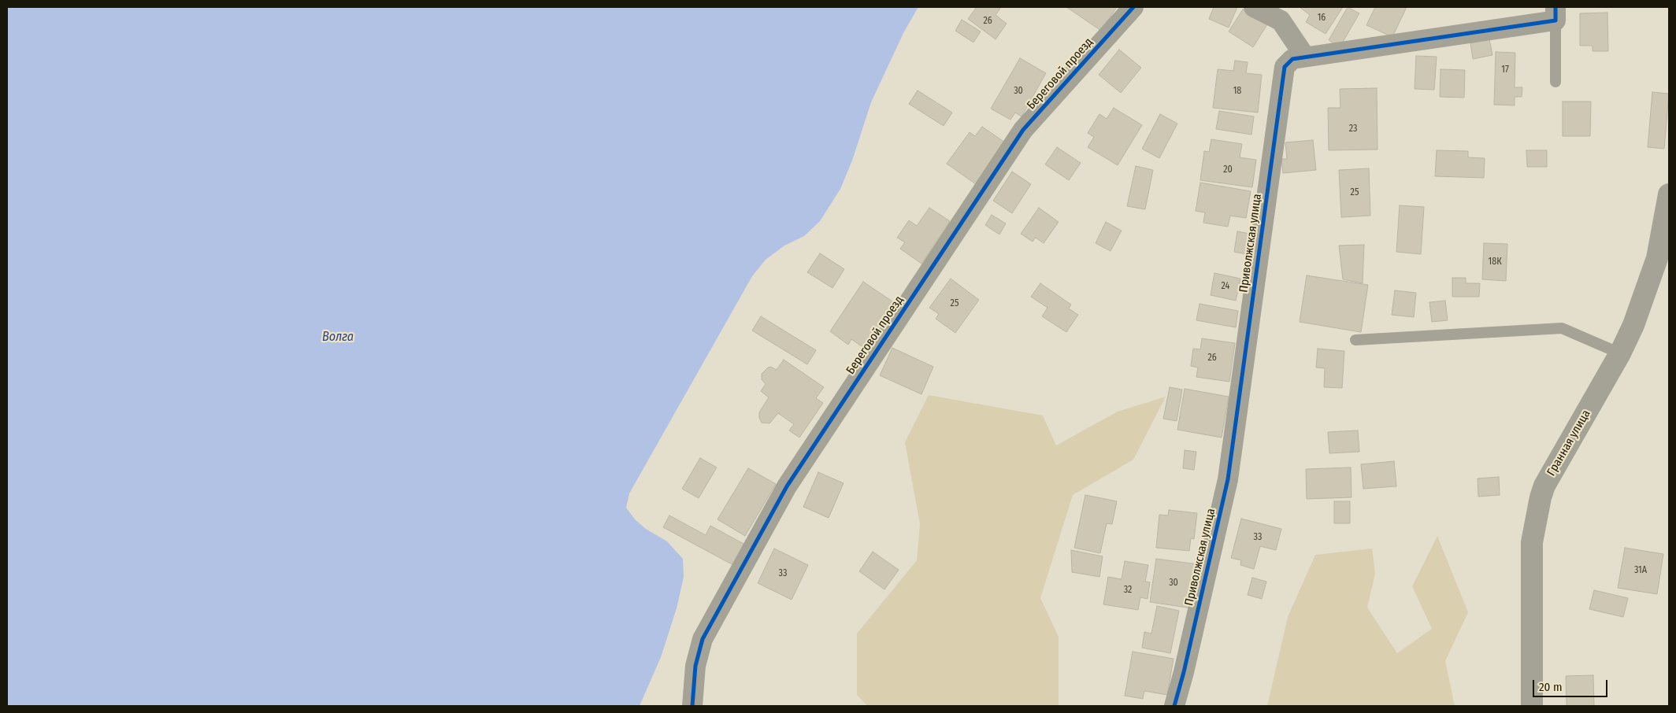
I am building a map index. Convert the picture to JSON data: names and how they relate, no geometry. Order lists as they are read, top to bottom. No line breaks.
{"streets":{"street":["Береговой проезд","Приволжская улица","Гранная улица"]},"water":["Волга"],"house_numbers":["16","26","17","30","18","23","20","25","18К","24","25","26","33","31А","33","30","32"],"scale_bar":"20 m"}
